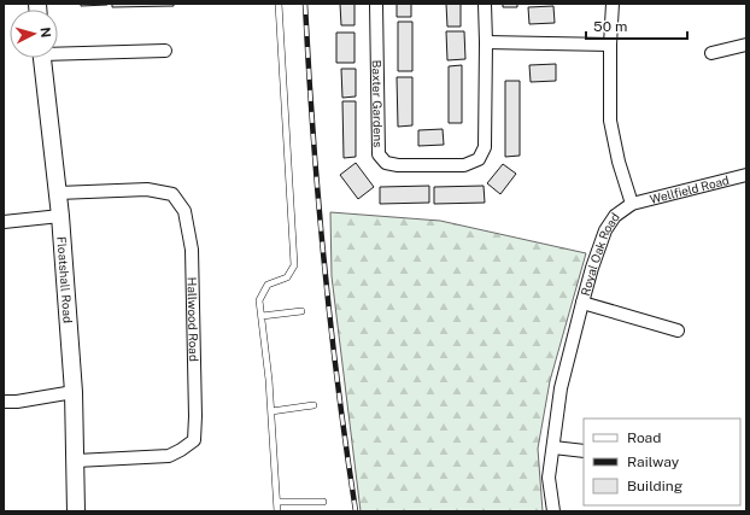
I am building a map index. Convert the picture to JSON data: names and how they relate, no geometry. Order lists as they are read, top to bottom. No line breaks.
{"streets":{"street":["Baxter Gardens","Wellfield Road","Royal Oak Road","Floatshall Road","Hallwood Road"]},"crossings":[["Wellfield Road","Royal Oak Road"],["Floatshall Road","Hallwood Road"]],"legend":["Road","Railway","Building"],"scale_bar":"50 m","north":"right"}
